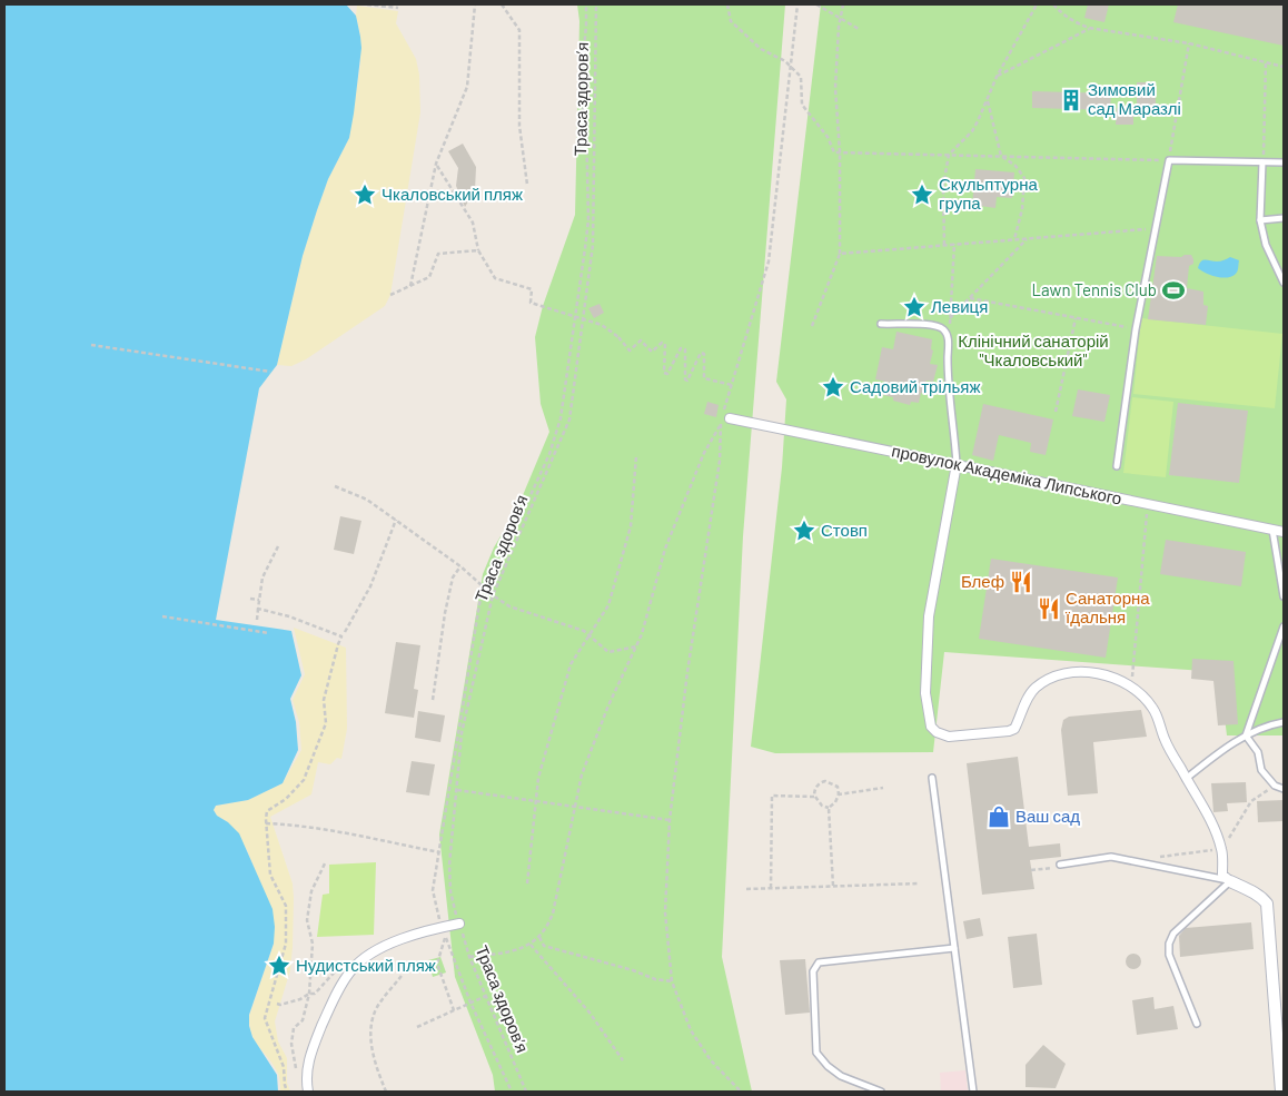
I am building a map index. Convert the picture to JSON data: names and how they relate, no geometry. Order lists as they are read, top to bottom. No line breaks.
{"streets":{"street":["провулок Академіка Липського"],"path":["Траса здоров’я"]},"parks":["Клінічний санаторій \"Чкаловський\""],"places":{"building":["Зимовий сад Маразлі"],"place":["Чкаловський пляж","Скульптурна група","Левиця","Садовий трільяж","Стовп","Нудистський пляж"],"sports":["Lawn Tennis Club"],"restaurant":["Блеф","Санаторна їдальня"],"shop":["Ваш сад"]}}
